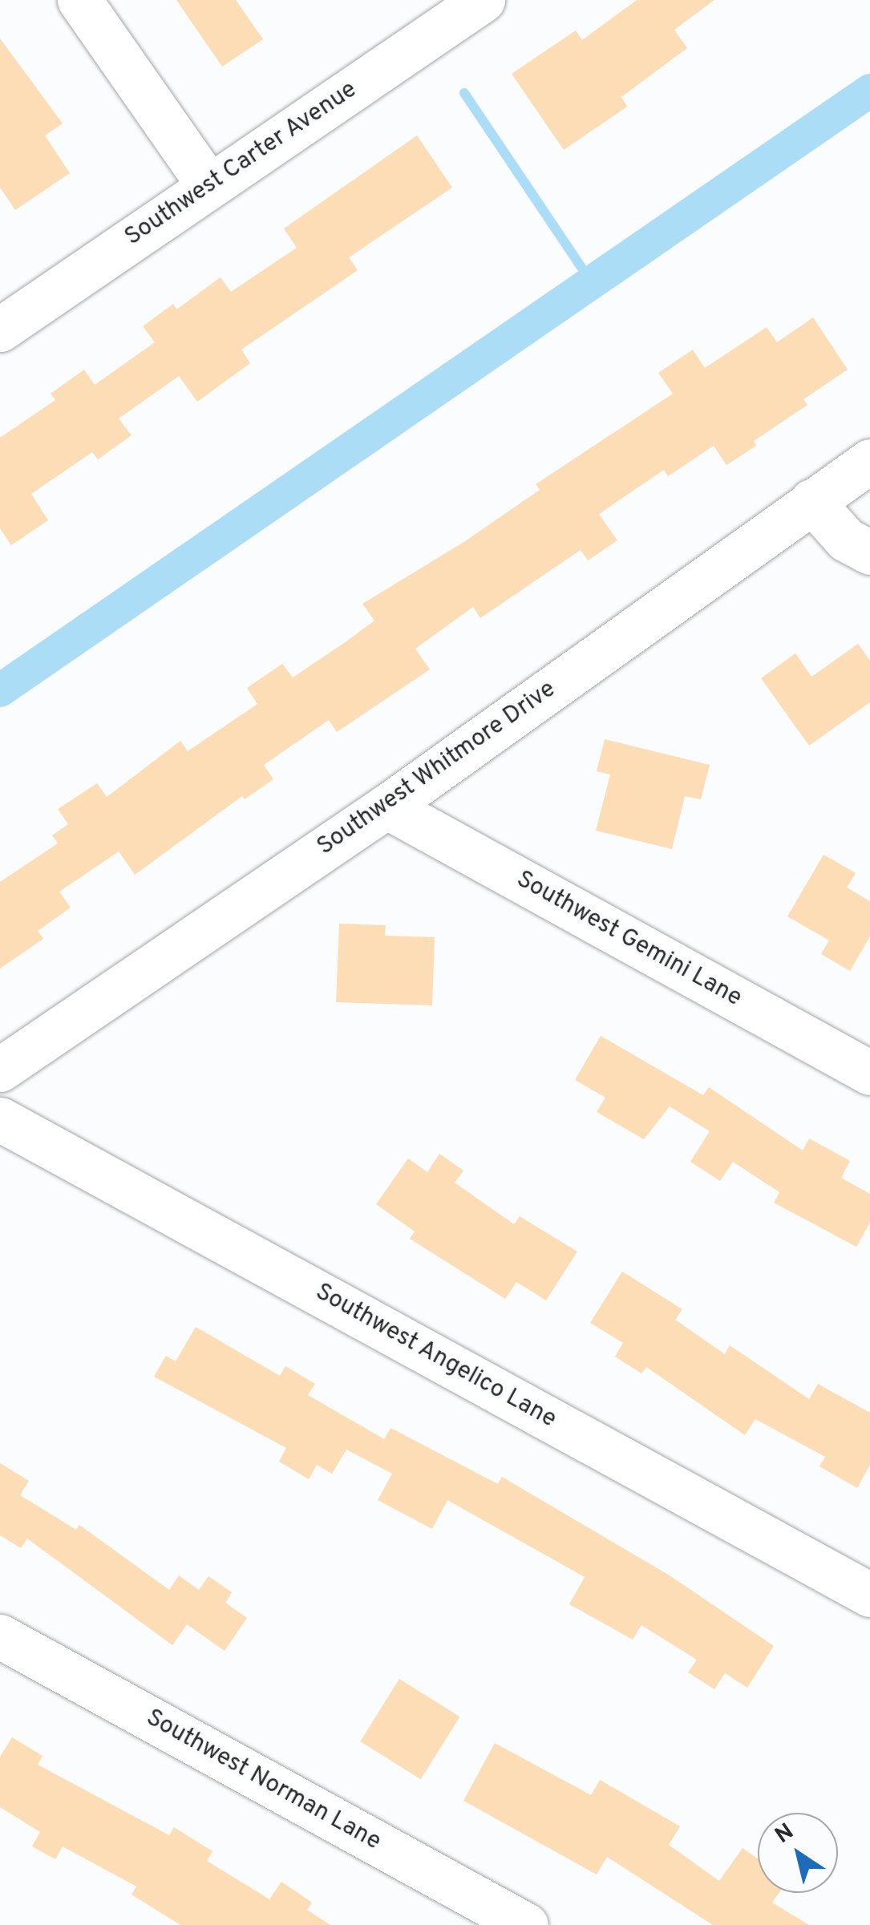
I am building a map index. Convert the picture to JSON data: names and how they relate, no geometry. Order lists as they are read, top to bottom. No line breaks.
{"streets":{"street":["Southwest Carter Avenue","Southwest Whitmore Drive","Southwest Gemini Lane","Southwest Angelico Lane","Southwest Norman Lane"]},"crossings":[["Southwest Whitmore Drive","Southwest Gemini Lane"]],"north":"top left"}
